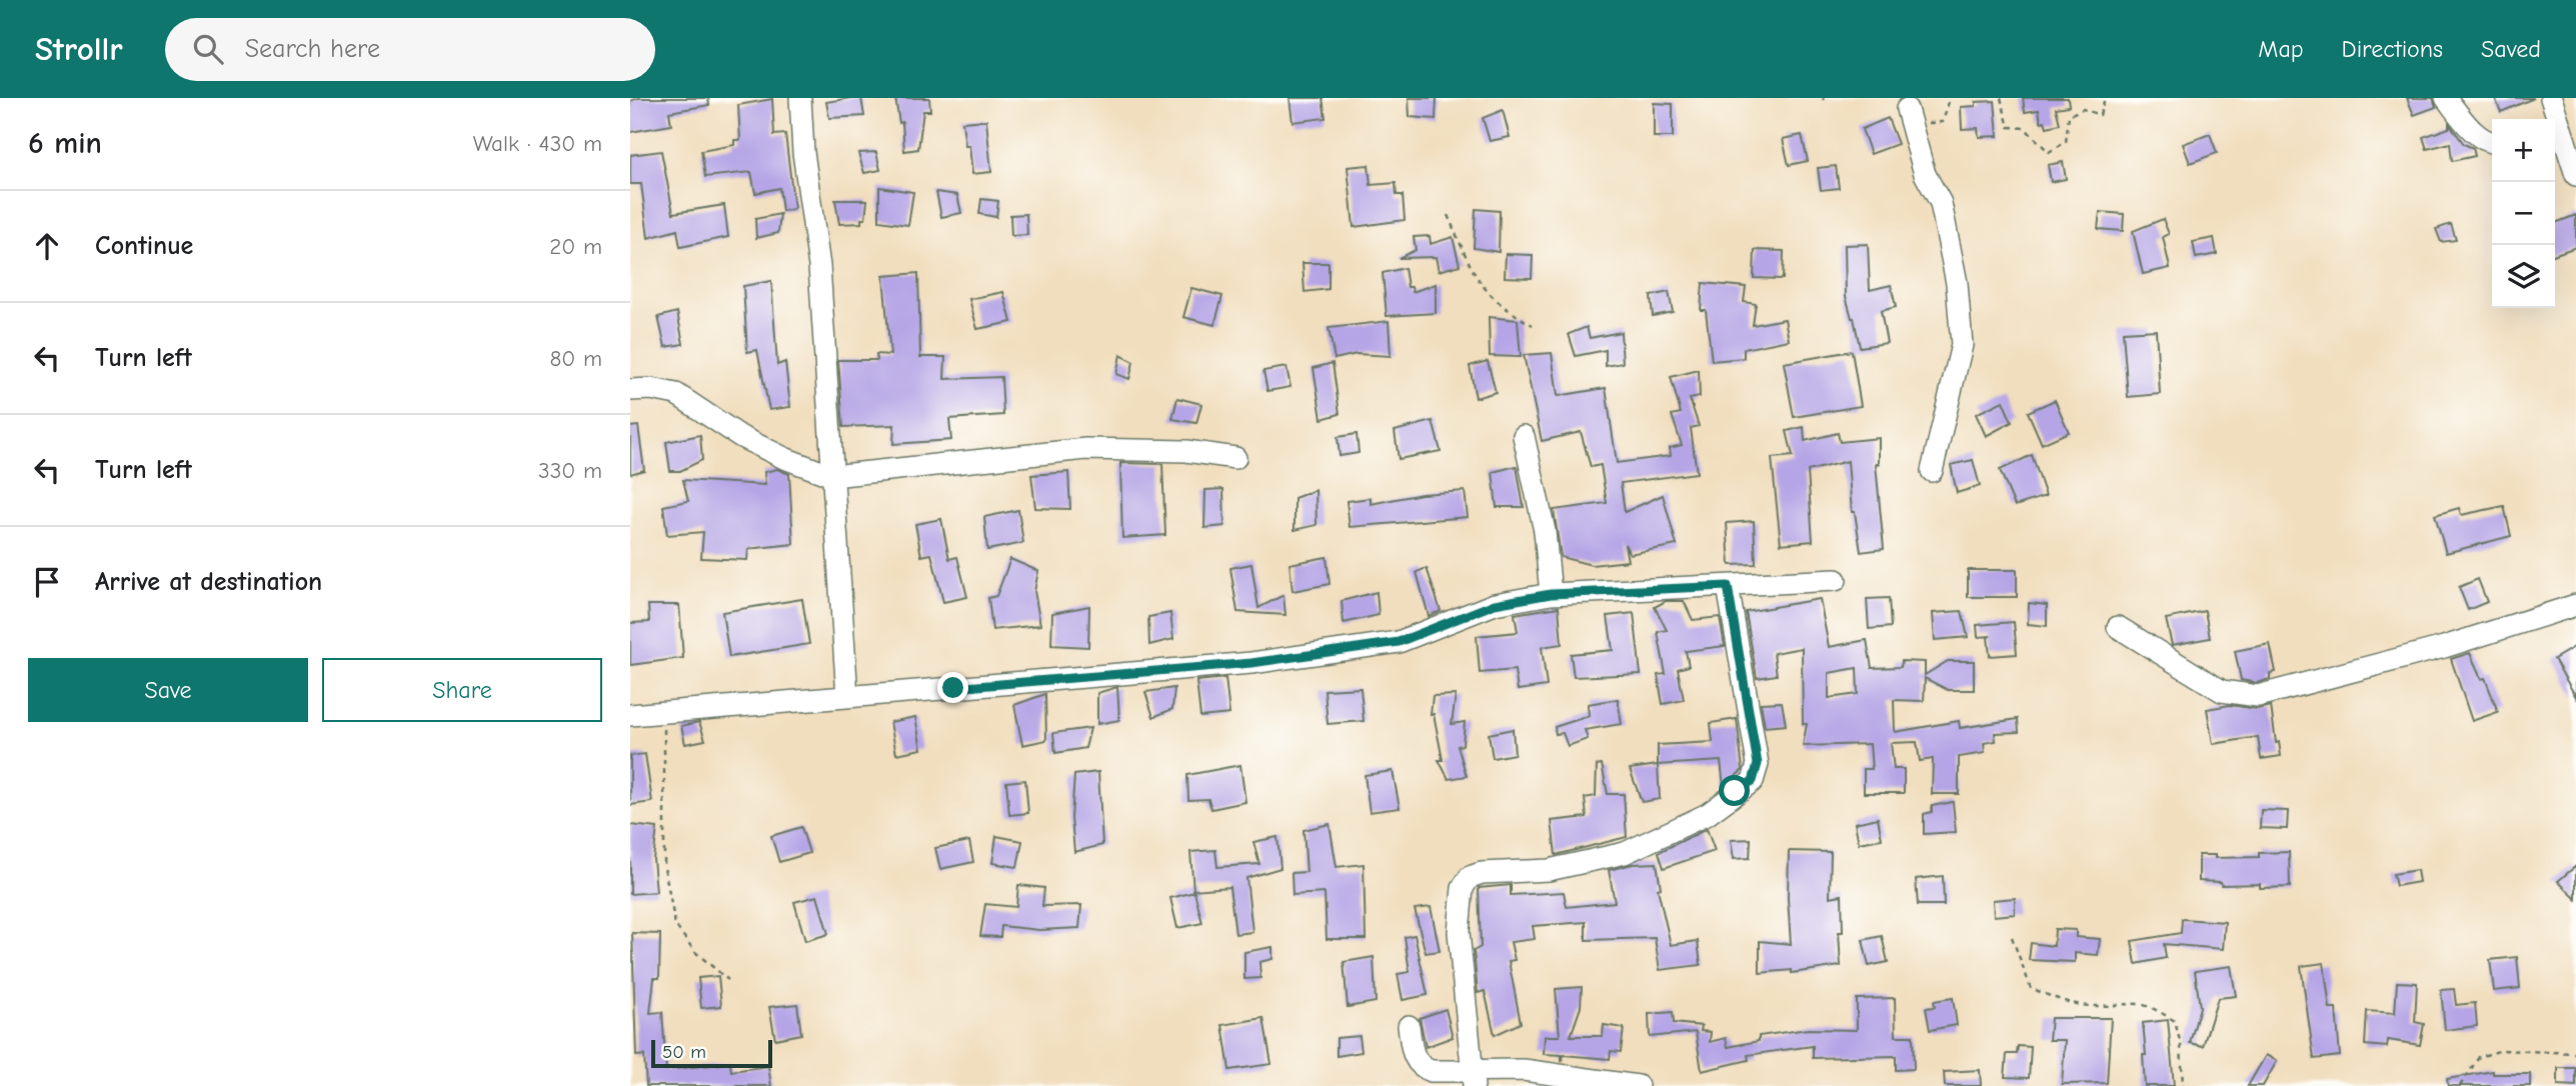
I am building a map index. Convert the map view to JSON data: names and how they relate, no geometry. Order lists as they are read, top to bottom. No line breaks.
{"scale_bar":"50 m","page":{"header":"Strollr","search":"Search here","nav":["Map","Directions","Saved"],"heading":["6 min","Walk · 430 m"],"map_buttons":["+","−"],"list":[["Continue","20 m"],["Turn left","80 m"],["Turn left","330 m"],"Arrive at destination"],"buttons":["Save","Share"],"scale":"50 m"}}
